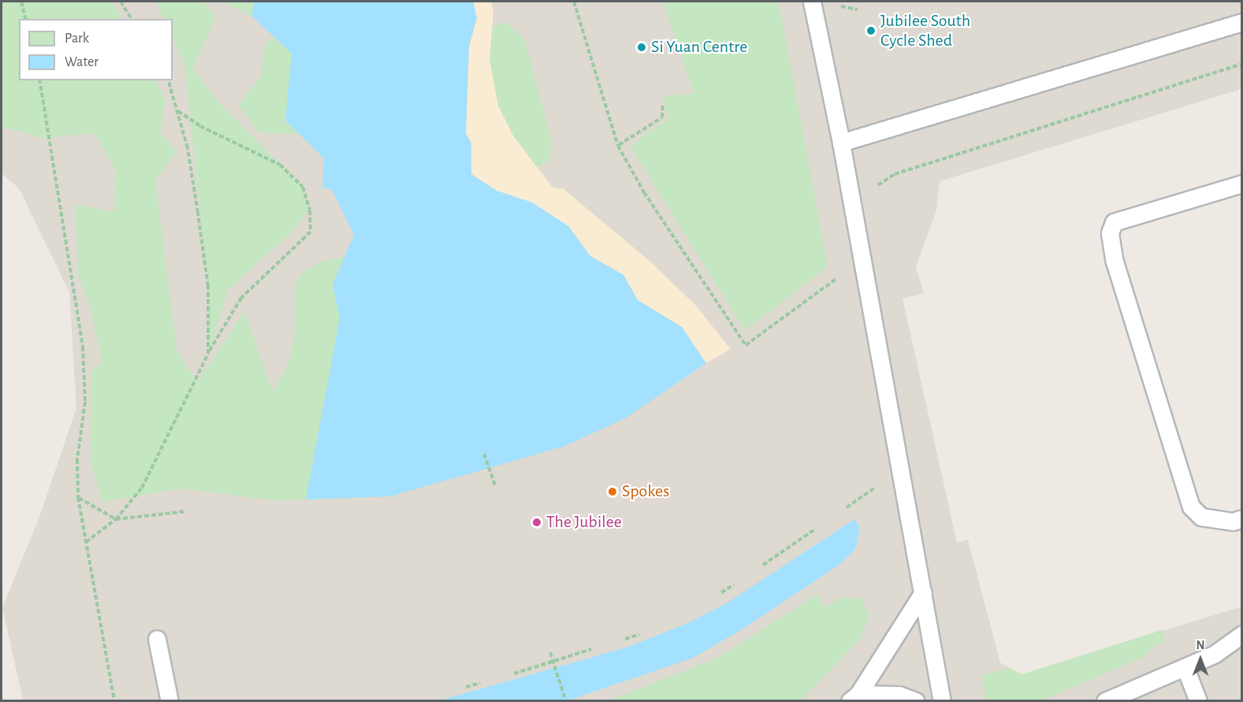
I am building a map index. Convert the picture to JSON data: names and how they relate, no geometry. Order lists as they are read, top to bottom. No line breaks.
{"places":["Jubilee South Cycle Shed","Si Yuan Centre","Spokes","The Jubilee"],"legend":["Park","Water"],"north":"top"}
